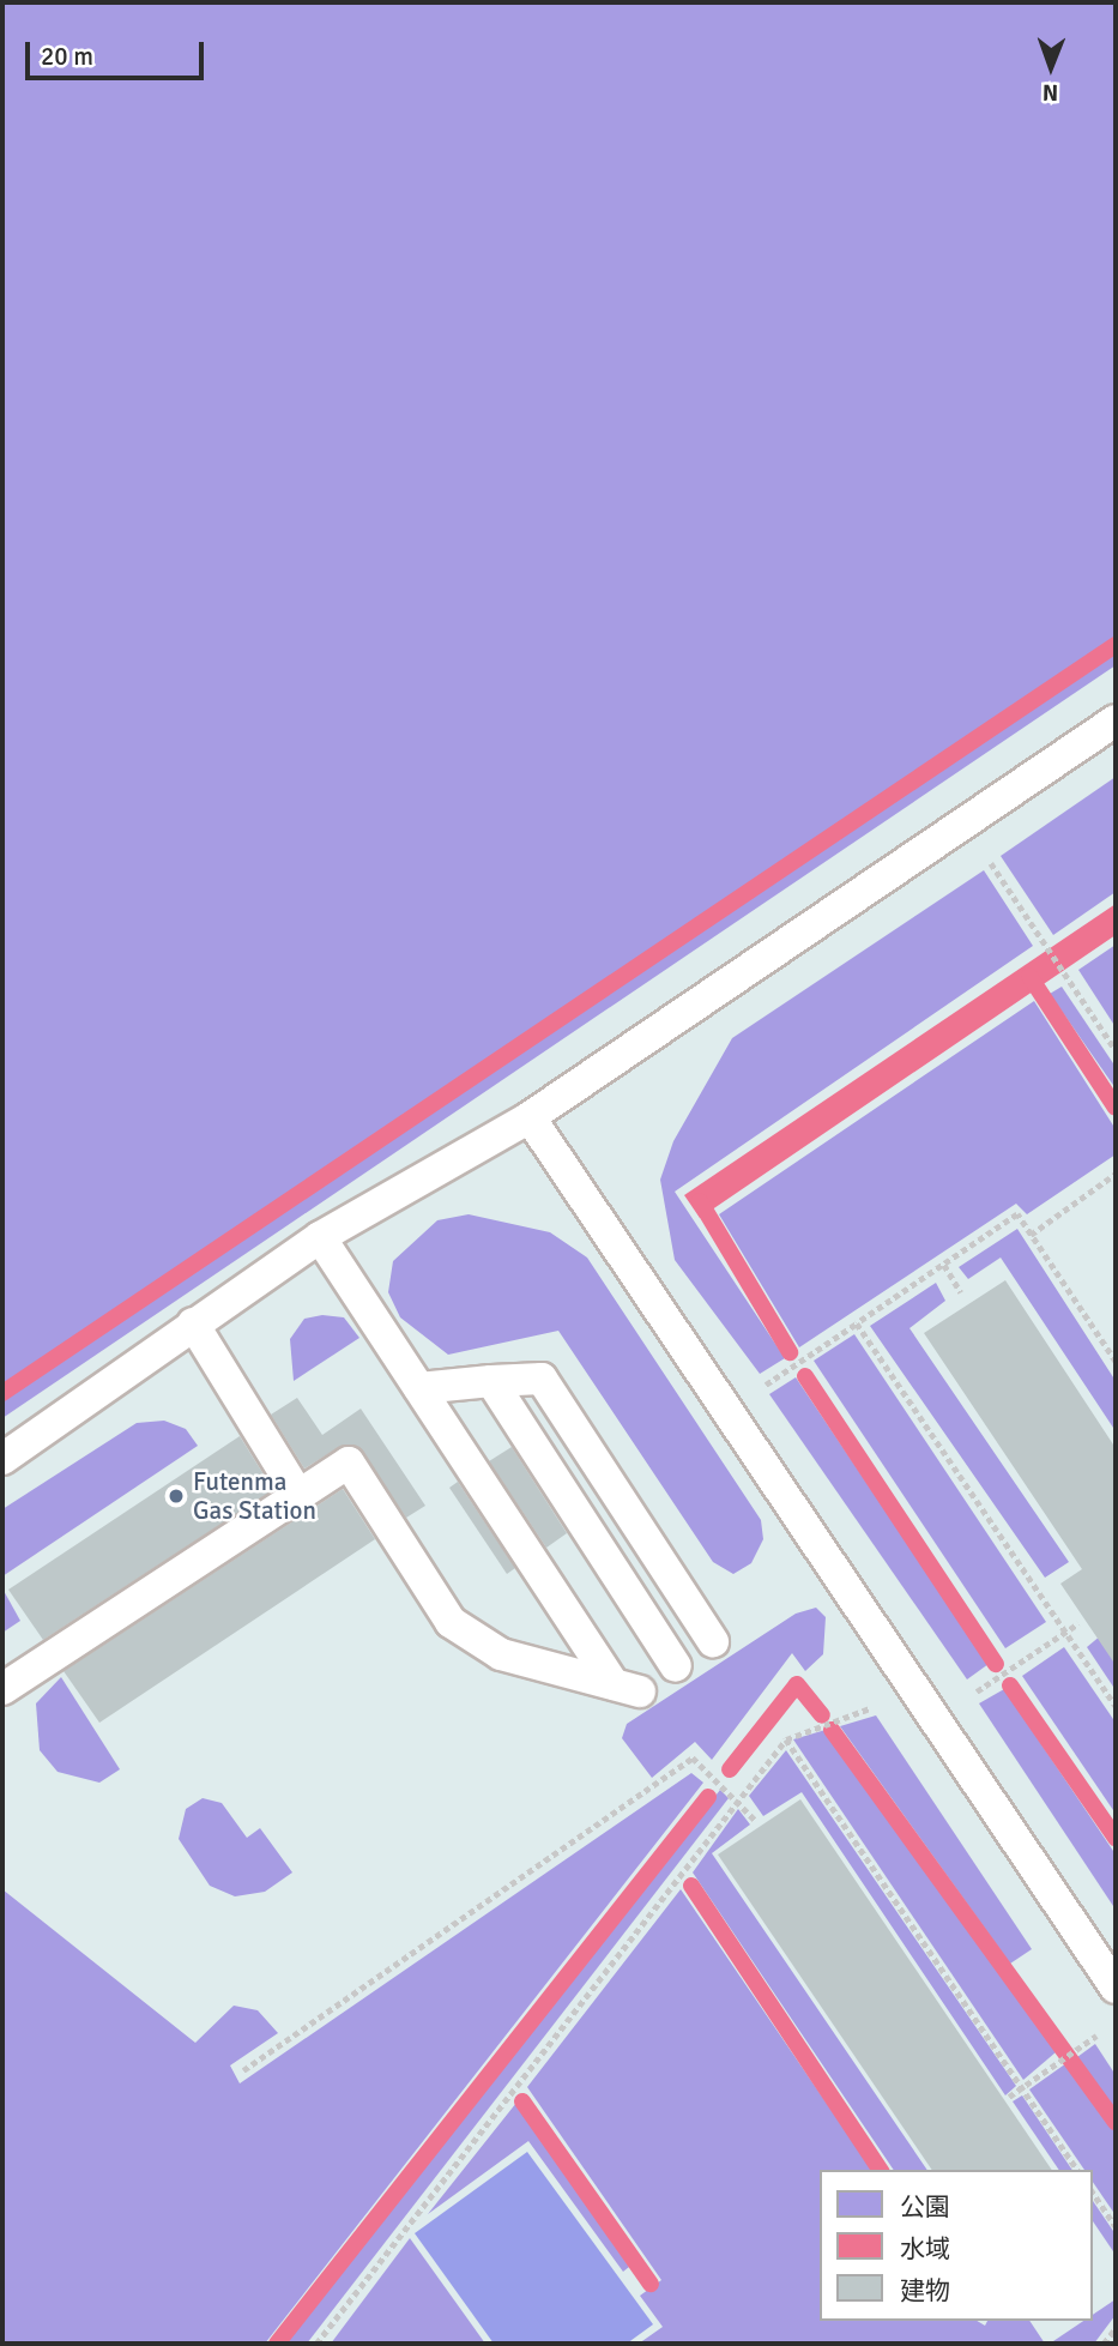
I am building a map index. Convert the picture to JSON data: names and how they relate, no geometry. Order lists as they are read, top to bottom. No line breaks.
{"places":["Futenma Gas Station"],"legend":["公園","水域","建物"],"scale_bar":"20 m","north":"bottom"}
